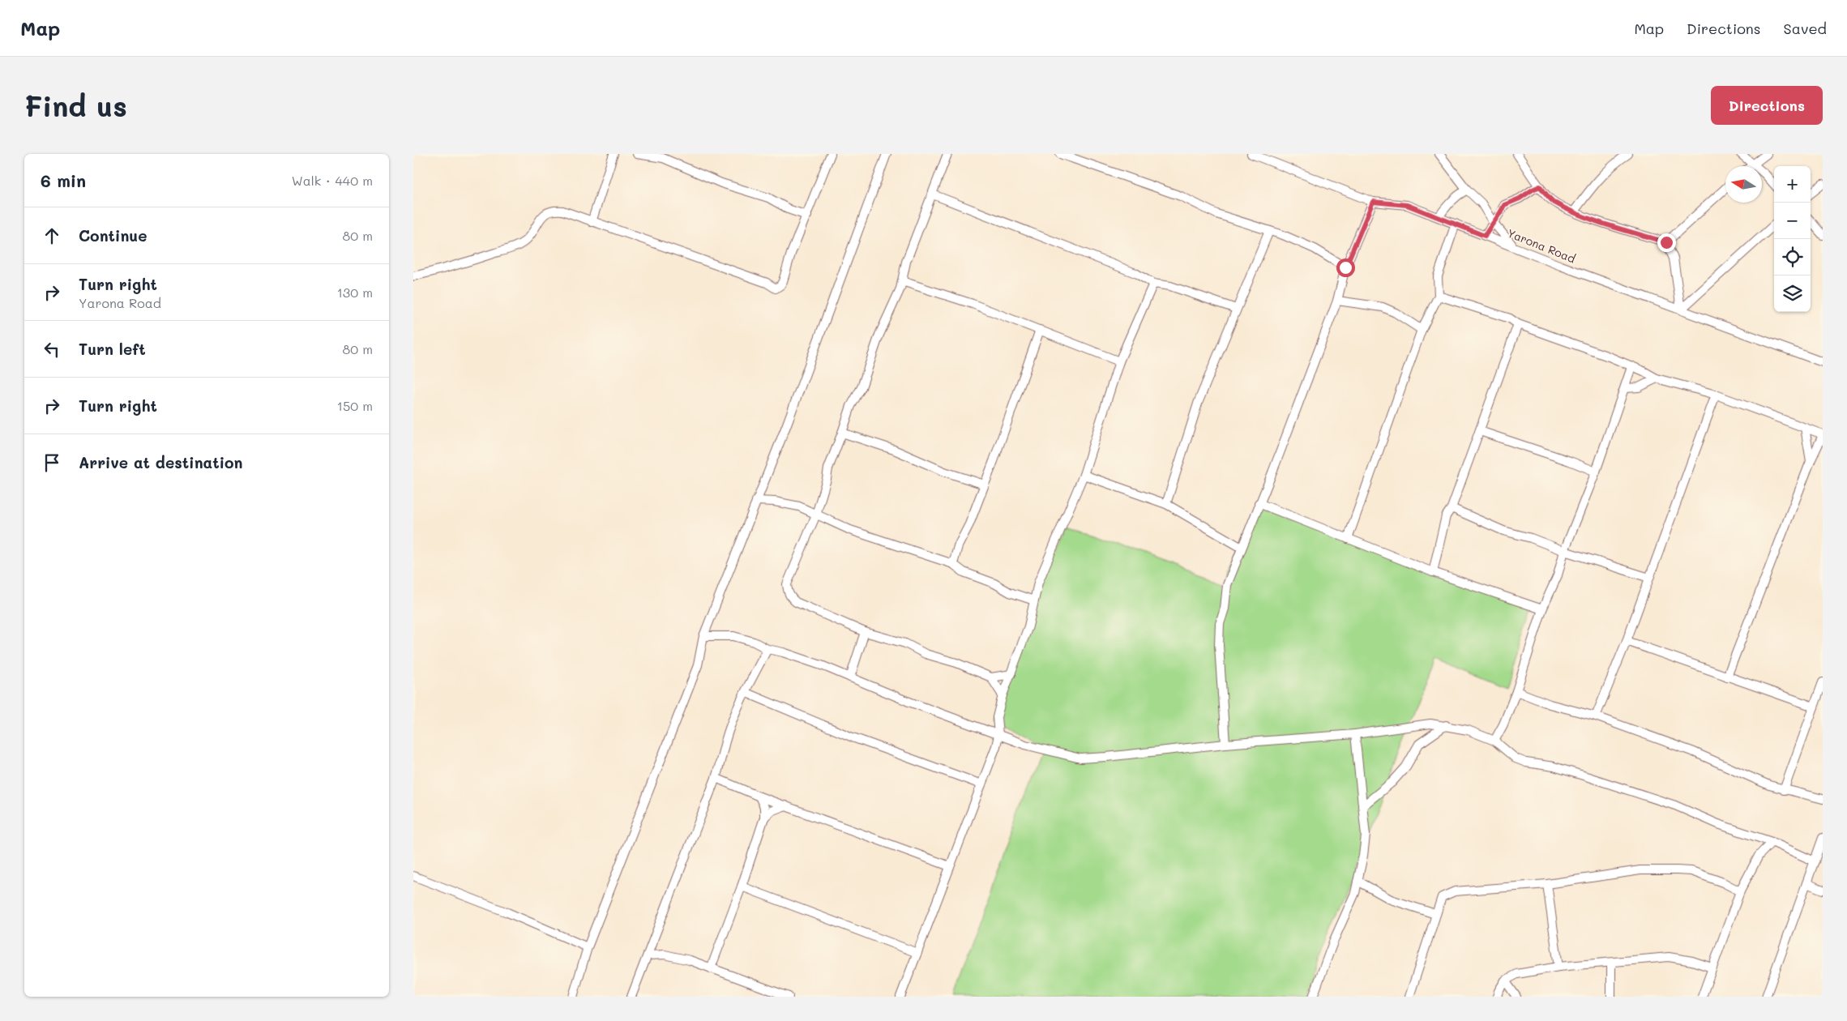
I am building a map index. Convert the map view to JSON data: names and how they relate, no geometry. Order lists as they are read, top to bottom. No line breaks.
{"streets":{"street":["Yarona Road"]},"north":"left","page":{"header":"Map","nav":["Map","Directions","Saved"],"buttons":"Directions","title":"Find us","heading":["6 min","Walk · 440 m"],"map_buttons":["+","−"],"list":[["Continue","80 m"],["Turn right","Yarona Road","130 m"],["Turn left","80 m"],["Turn right","150 m"],"Arrive at destination"]}}
